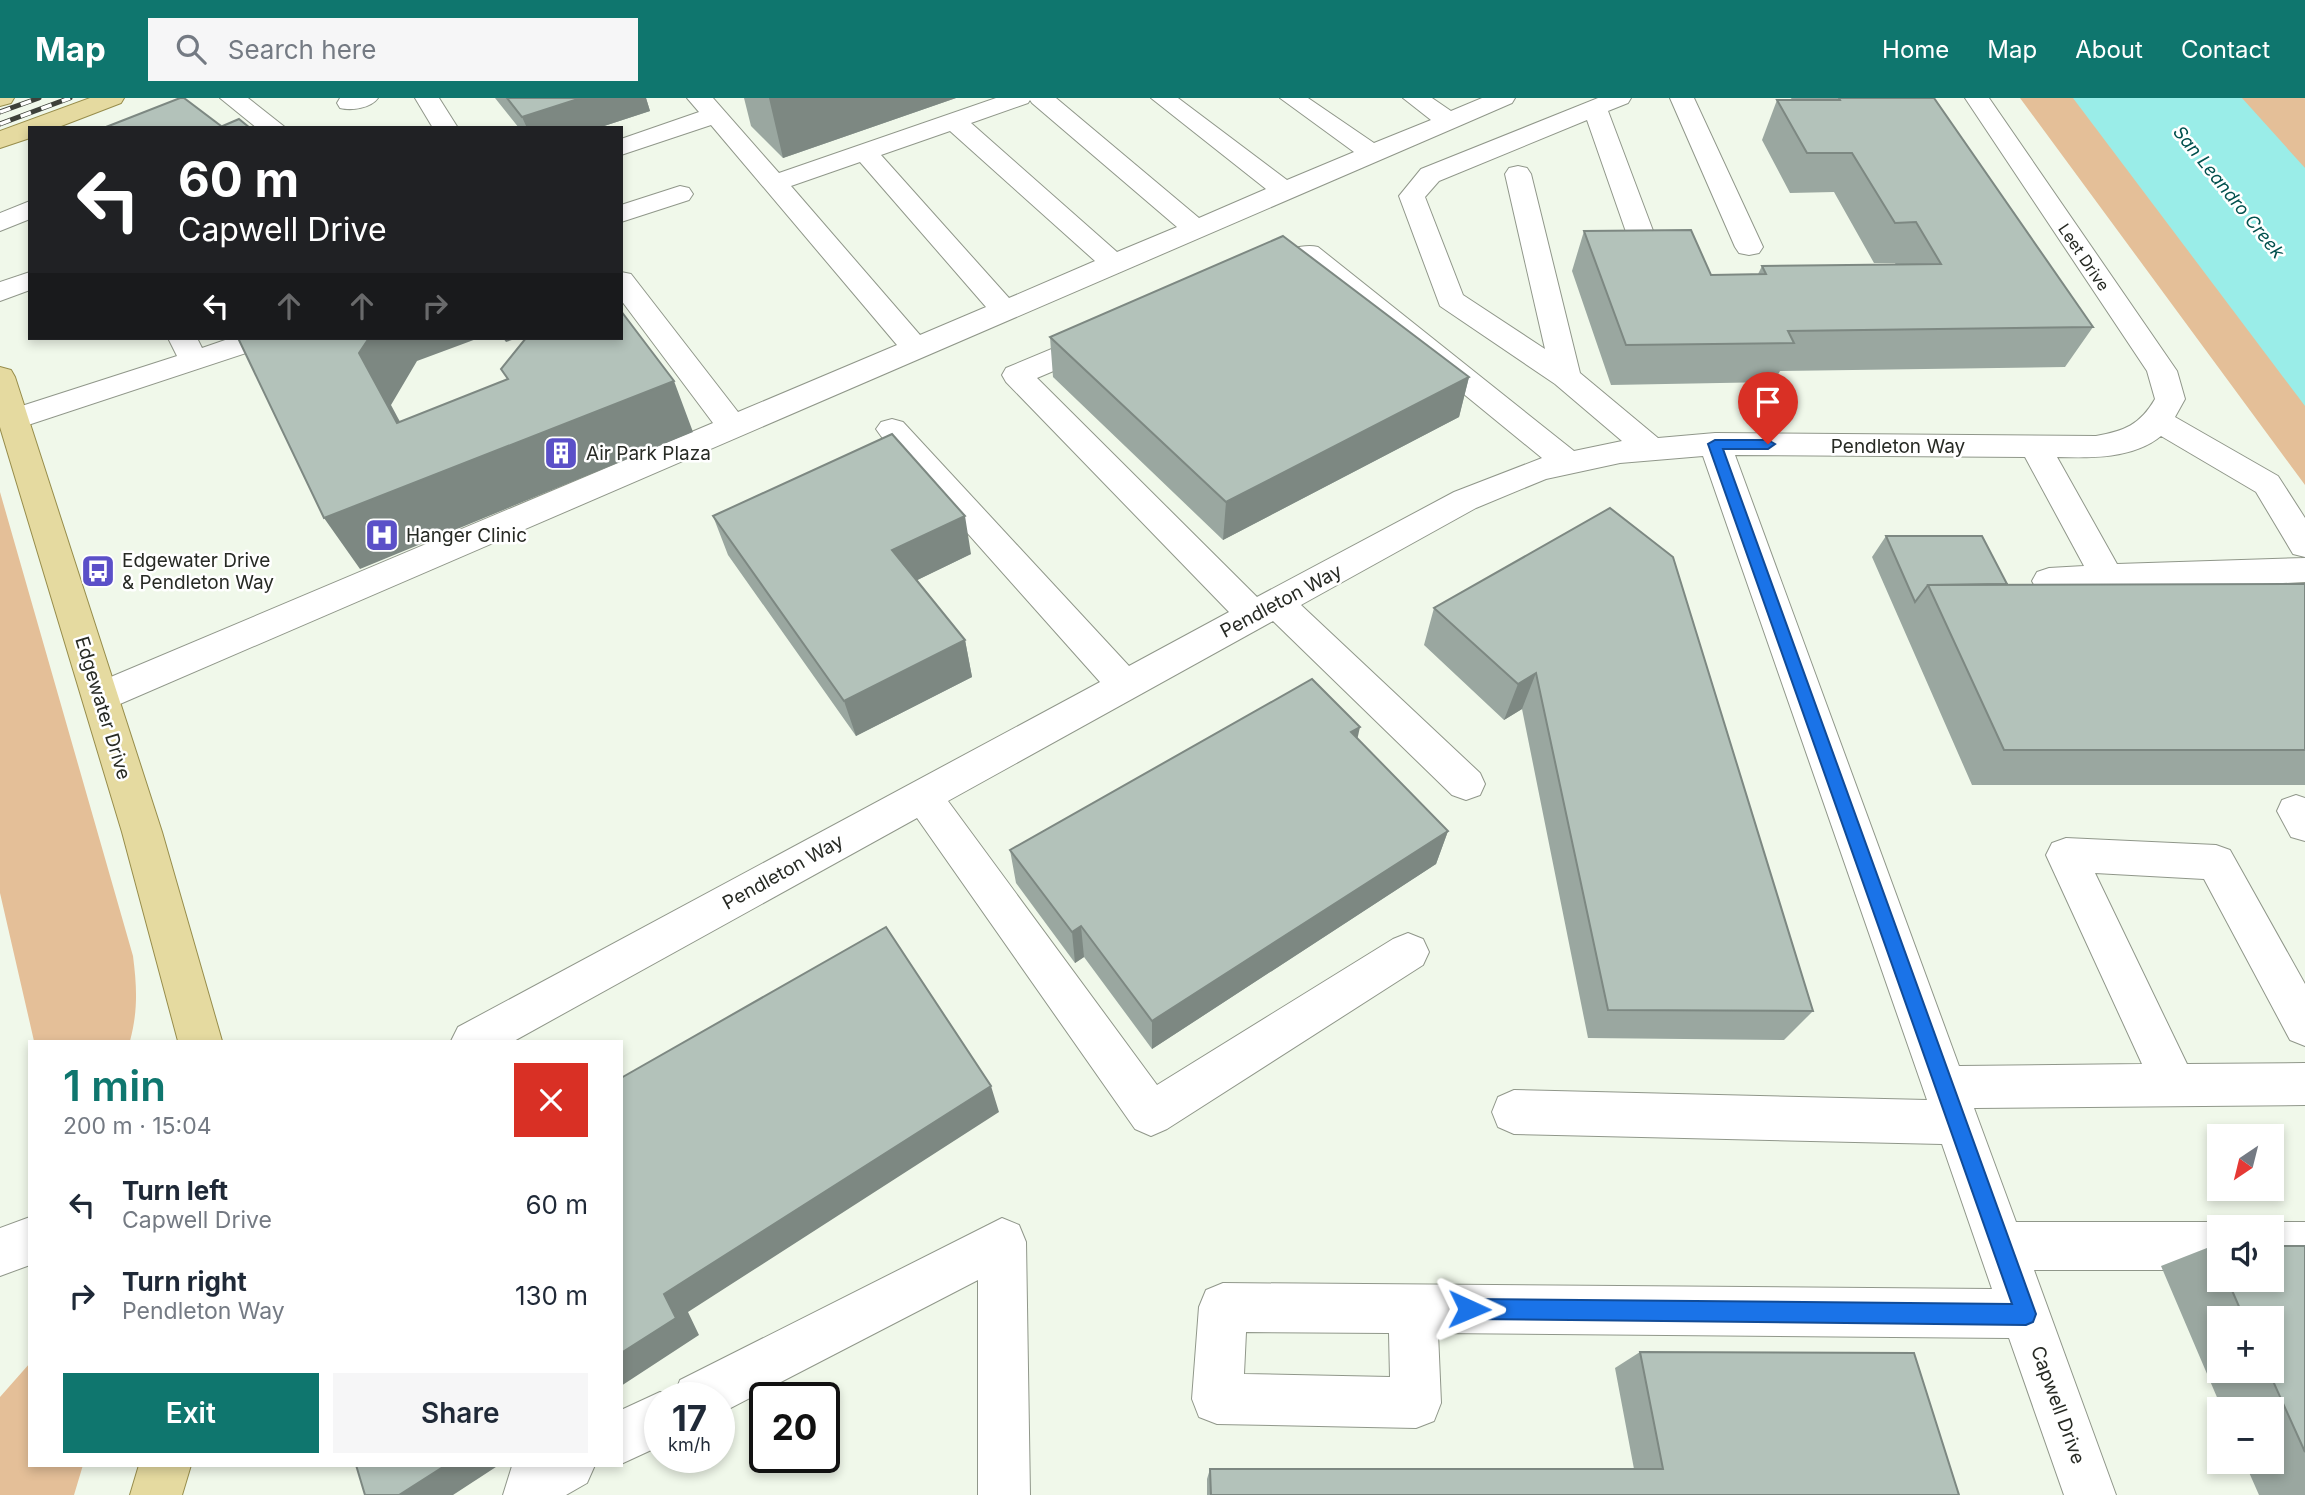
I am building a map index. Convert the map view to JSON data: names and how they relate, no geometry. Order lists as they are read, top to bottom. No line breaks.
{"streets":{"main road":["Edgewater Drive"],"street":["Leet Drive","Pendleton Way","Capwell Drive"]},"crossings":[["Leet Drive","Pendleton Way"],["Pendleton Way","Capwell Drive"]],"water":["San Leandro Creek"],"places":{"building":["Air Park Plaza"],"hospital":["Hanger Clinic"],"bus stop":["Edgewater Drive & Pendleton Way"]},"north":"bottom left","page":{"header":"Map","search":"Search here","nav":["Home","Map","About","Contact"],"turn":["60 m","Capwell Drive"],"heading":["1 min","200 m · 15:04"],"map_buttons":["+","−"],"list":[{"name":"Turn left","note":"Capwell Drive","value":"60 m"},{"name":"Turn right","note":"Pendleton Way","value":"130 m"}],"buttons":["Exit","Share"],"speed":"17 km/h","limit":"20"}}
